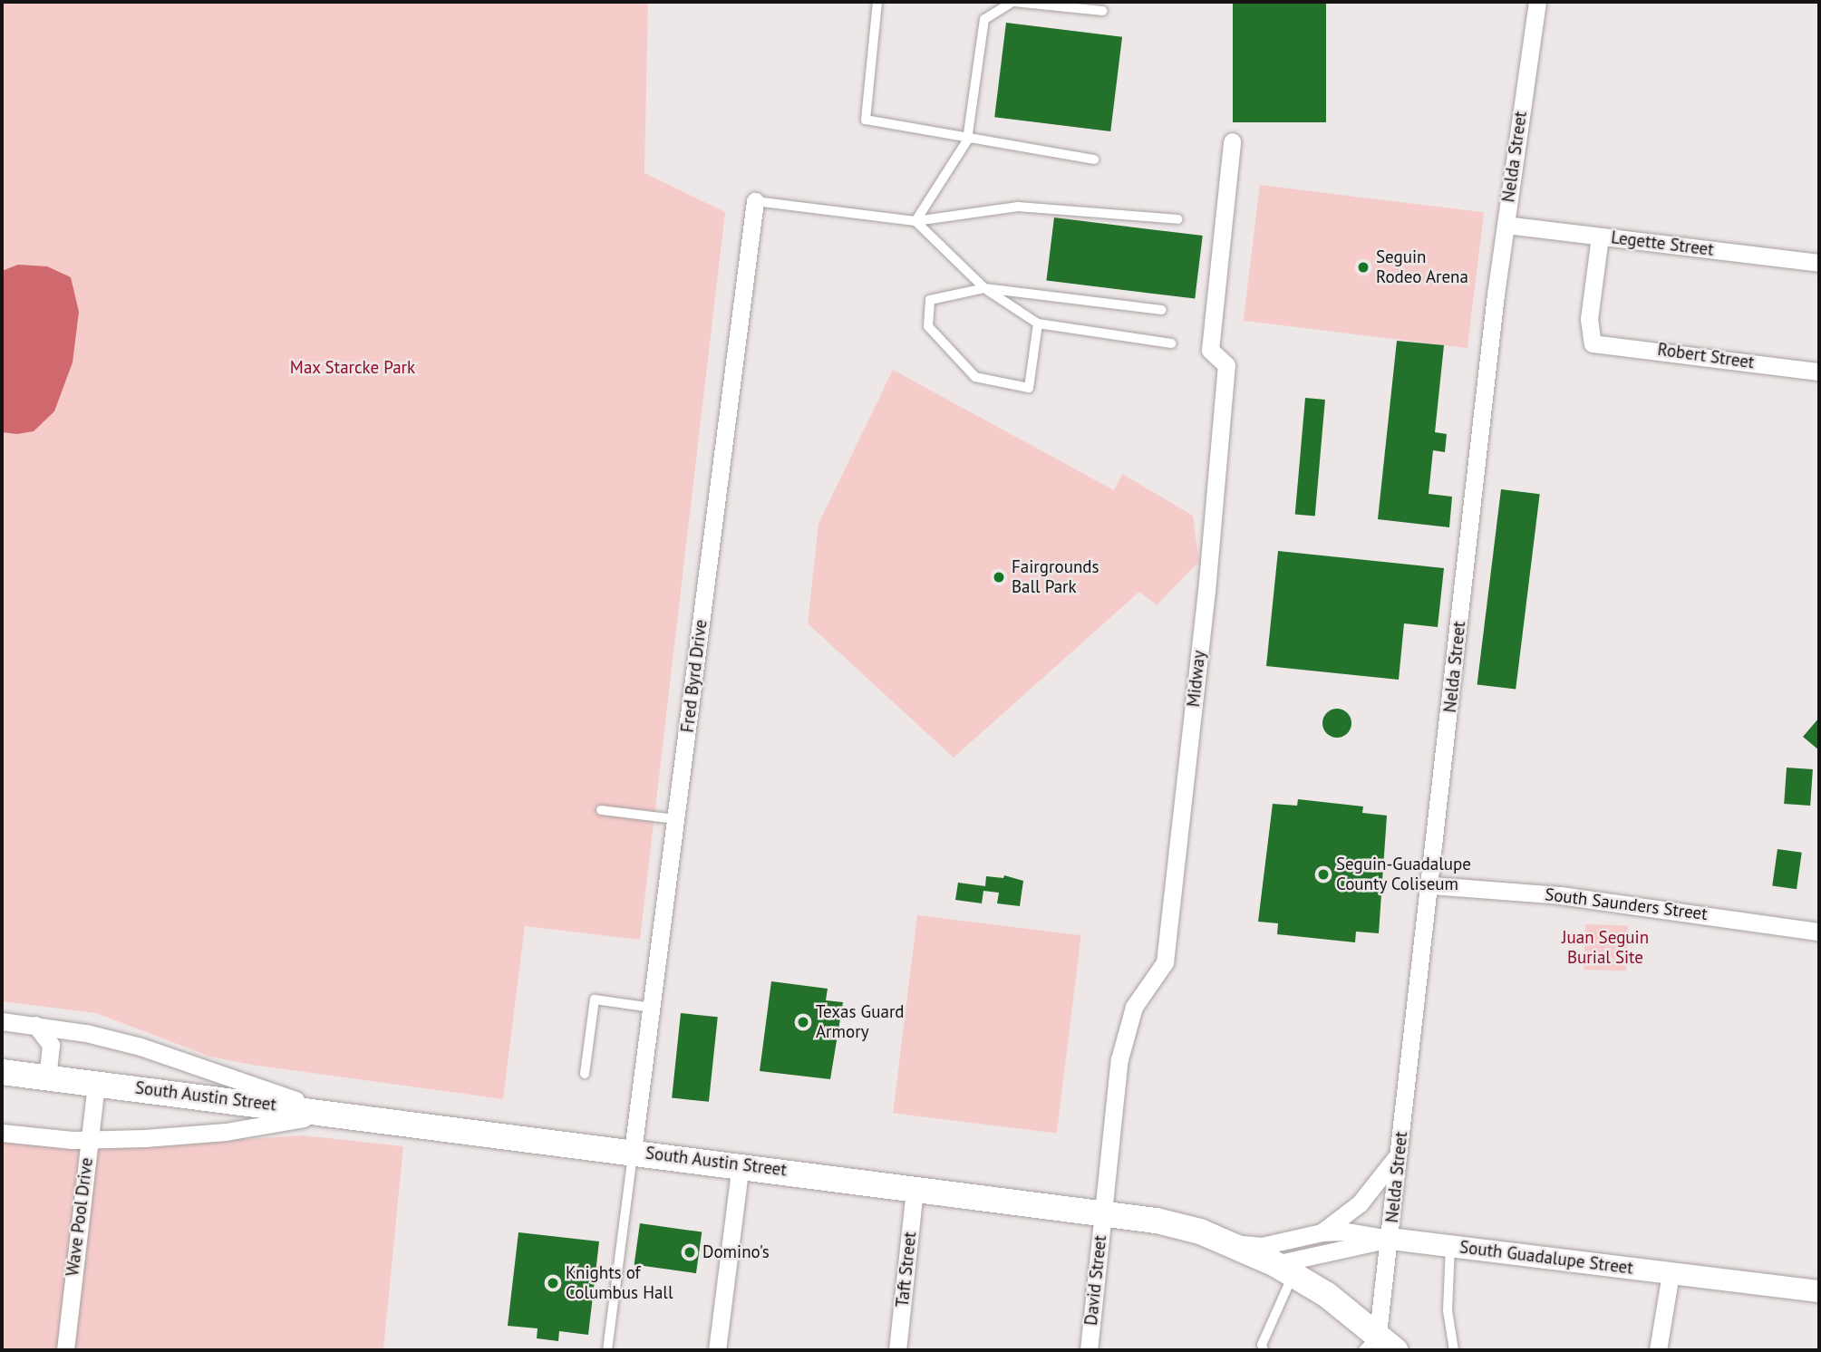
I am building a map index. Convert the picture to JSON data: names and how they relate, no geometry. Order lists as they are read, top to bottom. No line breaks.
{"streets":{"main road":["South Austin Street"],"street":["Nelda Street","Legette Street","Robert Street","Fred Byrd Drive","Midway","South Saunders Street","Wave Pool Drive","South Guadalupe Street","Taft Street","David Street"]},"crossings":[["Nelda Street","Legette Street"],["Nelda Street","South Saunders Street"],["Nelda Street","South Austin Street"],["Nelda Street","South Guadalupe Street"],["Legette Street","Robert Street"],["Fred Byrd Drive","South Austin Street"],["Midway","South Austin Street"],["Midway","David Street"],["South Austin Street","Wave Pool Drive"],["South Austin Street","South Guadalupe Street"],["South Austin Street","Taft Street"],["South Austin Street","David Street"]],"parks":["Max Starcke Park","Juan Seguin Burial Site"],"places":["Seguin Rodeo Arena","Fairgrounds Ball Park","Seguin-Guadalupe County Coliseum","Texas Guard Armory","Domino's","Knights of Columbus Hall"]}
